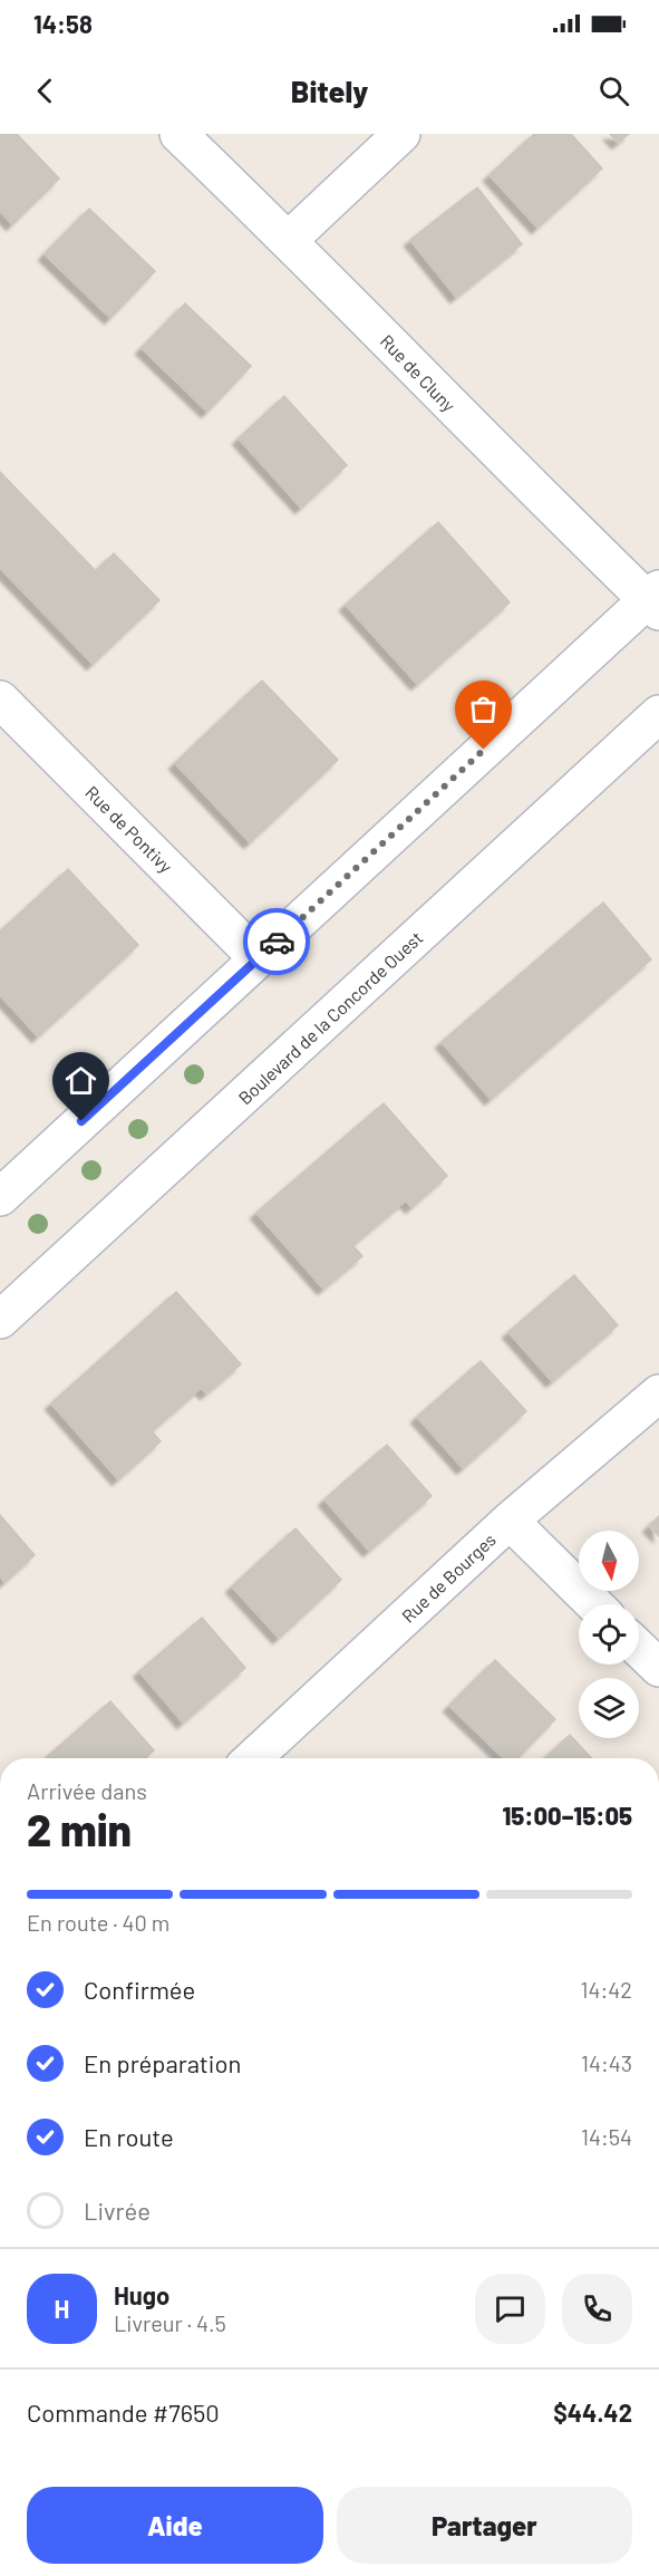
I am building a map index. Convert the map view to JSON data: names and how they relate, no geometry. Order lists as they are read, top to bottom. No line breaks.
{"streets":{"street":["Rue de Cluny","Rue de Pontivy","Boulevard de la Concorde Ouest","Rue de Bourges"]},"north":"bottom","page":{"status":"14:58","header":"Bitely","heading":["2 min","Arrivée dans","15:00–15:05"],"panel":["Hugo","Livreur · 4.5","Commande #7650","$44.42"],"bar":"En route · 40 m","list":[["Confirmée","14:42"],["En préparation","14:43"],["En route","14:54"],"Livrée"],"round":"H","buttons":["Aide","Partager"]}}
